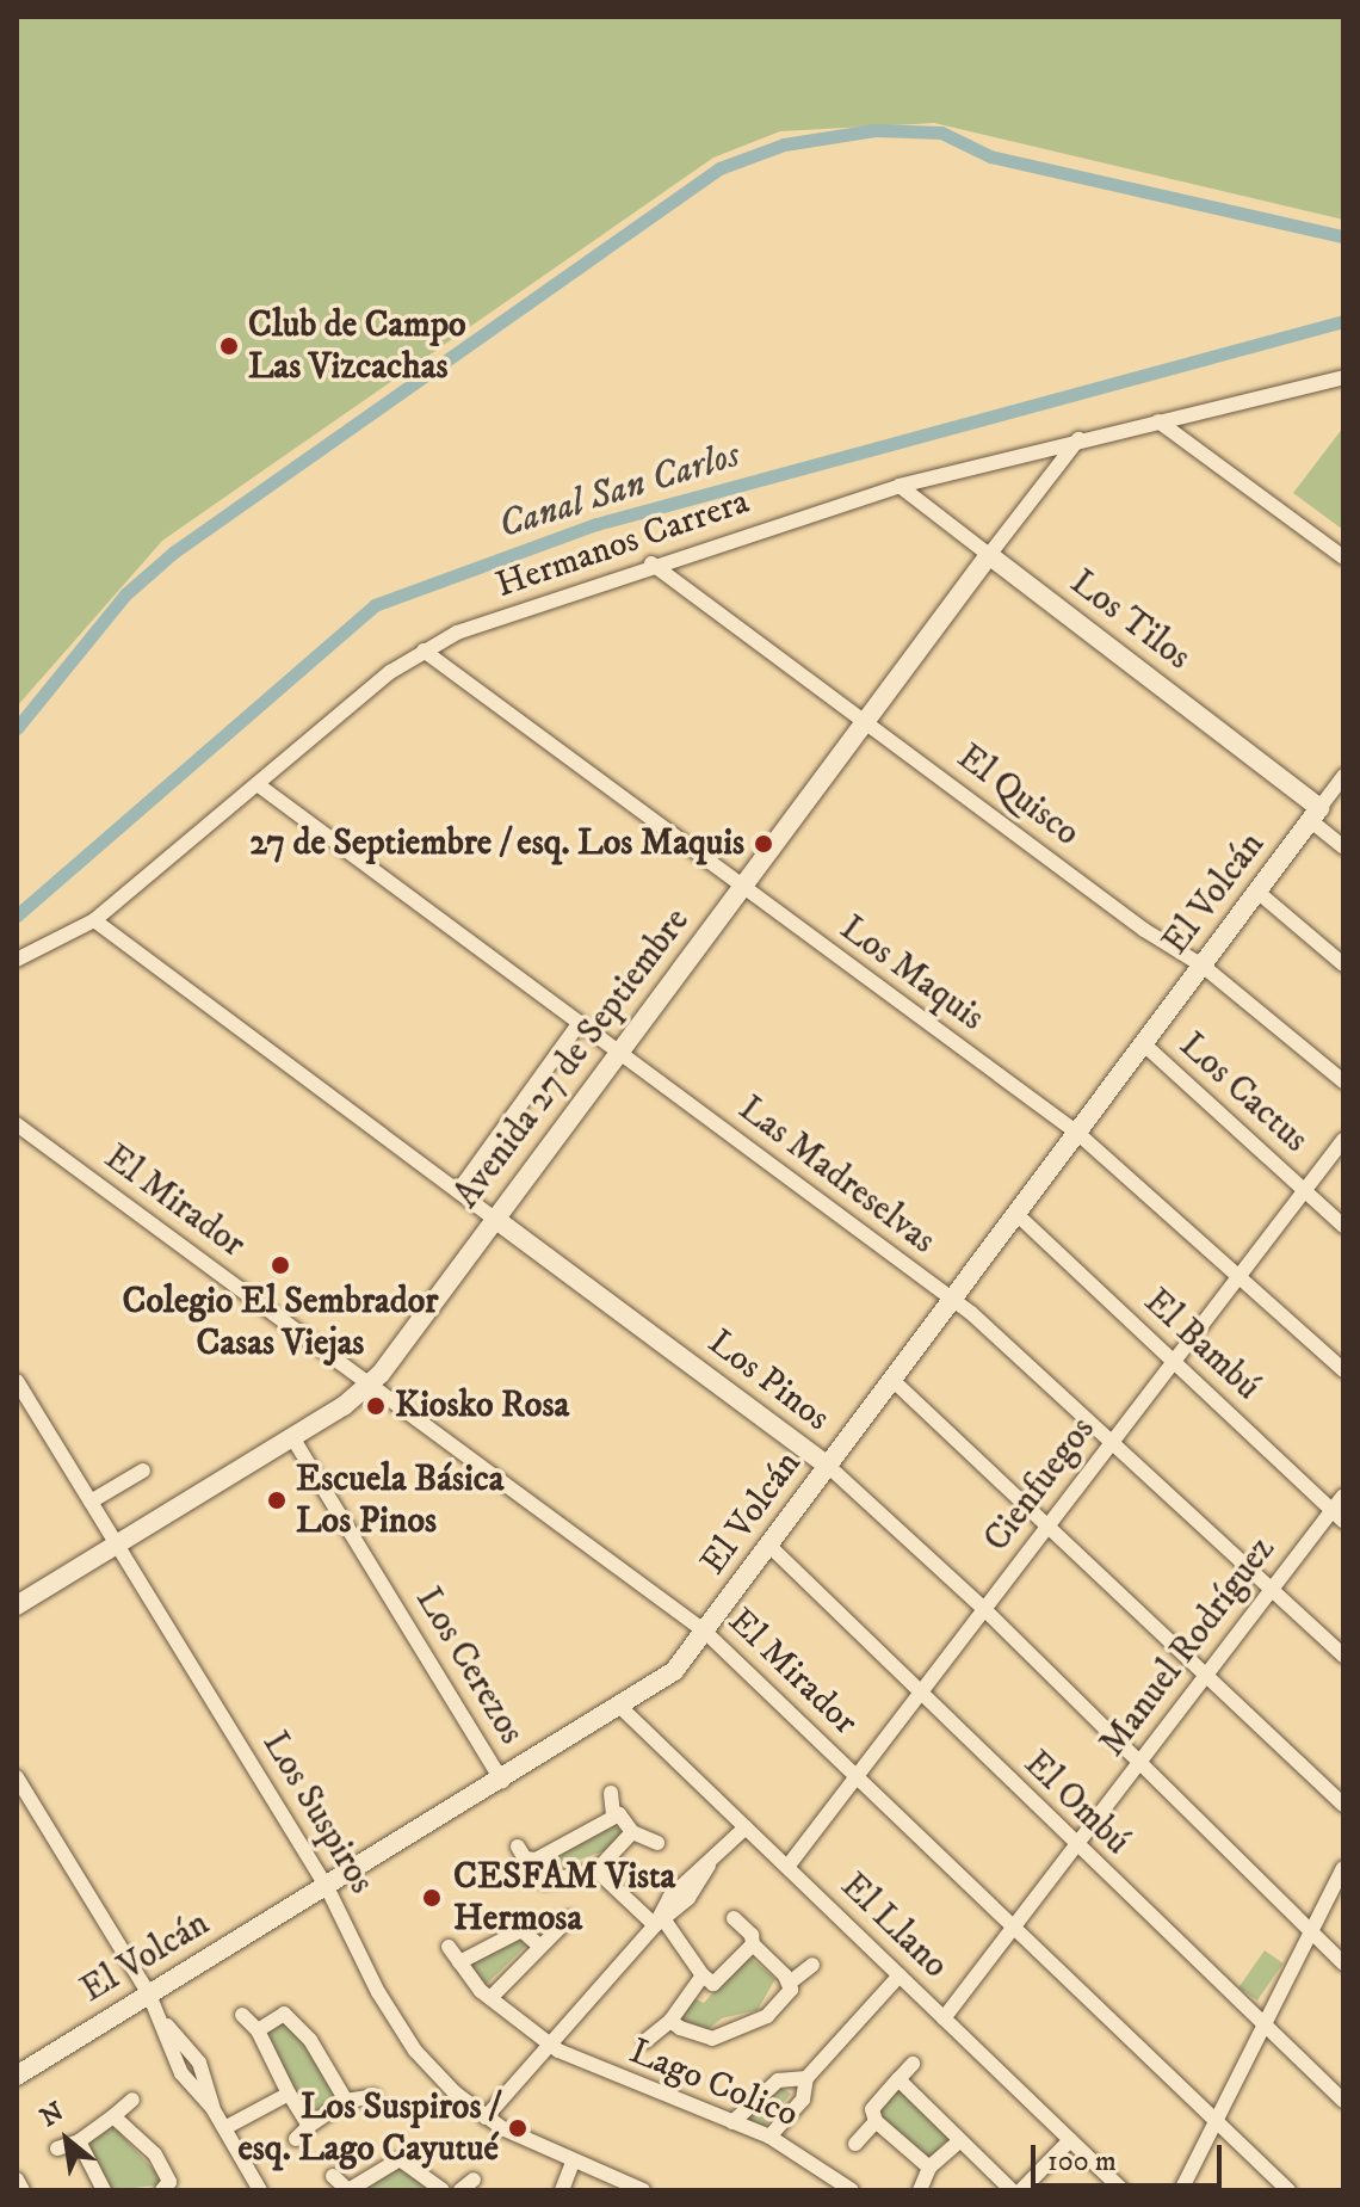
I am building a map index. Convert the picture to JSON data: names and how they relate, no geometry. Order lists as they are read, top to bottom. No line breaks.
{"streets":{"street":["Hermanos Carrera","Los Tilos","El Quisco","El Volcán","Los Maquis","Avenida 27 de Septiembre","Los Cactus","Las Madreselvas","El Mirador","El Bambú","Los Pinos","Cienfuegos","Manuel Rodríguez","Los Cerezos","El Ombú","Los Suspiros","El Llano","Lago Colico"]},"crossings":[["Hermanos Carrera","Los Tilos"],["Hermanos Carrera","El Quisco"],["Hermanos Carrera","Los Maquis"],["Hermanos Carrera","Avenida 27 de Septiembre"],["Hermanos Carrera","Las Madreselvas"],["Hermanos Carrera","Los Pinos"],["Los Tilos","El Volcán"],["Los Tilos","Avenida 27 de Septiembre"],["El Quisco","El Volcán"],["El Quisco","Avenida 27 de Septiembre"],["El Volcán","Los Maquis"],["El Volcán","Los Cactus"],["El Volcán","Las Madreselvas"],["El Volcán","El Mirador"],["El Volcán","El Bambú"],["El Volcán","Los Pinos"],["El Volcán","Los Cerezos"],["El Volcán","El Ombú"],["El Volcán","Los Suspiros"],["El Volcán","El Llano"],["Los Maquis","Avenida 27 de Septiembre"],["Los Maquis","Cienfuegos"],["Avenida 27 de Septiembre","Las Madreselvas"],["Avenida 27 de Septiembre","El Mirador"],["Avenida 27 de Septiembre","Los Pinos"],["Avenida 27 de Septiembre","Los Cerezos"],["Avenida 27 de Septiembre","Los Suspiros"],["Los Cactus","Cienfuegos"],["Las Madreselvas","Cienfuegos"],["Las Madreselvas","Manuel Rodríguez"],["El Mirador","Cienfuegos"],["El Mirador","Manuel Rodríguez"],["El Bambú","Cienfuegos"],["El Bambú","Manuel Rodríguez"],["Los Pinos","Cienfuegos"],["Los Pinos","Manuel Rodríguez"],["Cienfuegos","El Ombú"],["Cienfuegos","El Llano"],["Manuel Rodríguez","El Ombú"],["Manuel Rodríguez","El Llano"]],"water":["Canal San Carlos"],"places":["Club de Campo Las Vizcachas","27 de Septiembre / esq. Los Maquis","Colegio El Sembrador Casas Viejas","Kiosko Rosa","Escuela Básica Los Pinos","CESFAM Vista Hermosa","Los Suspiros / esq. Lago Cayutué"],"scale_bar":"100 m","north":"top left"}
